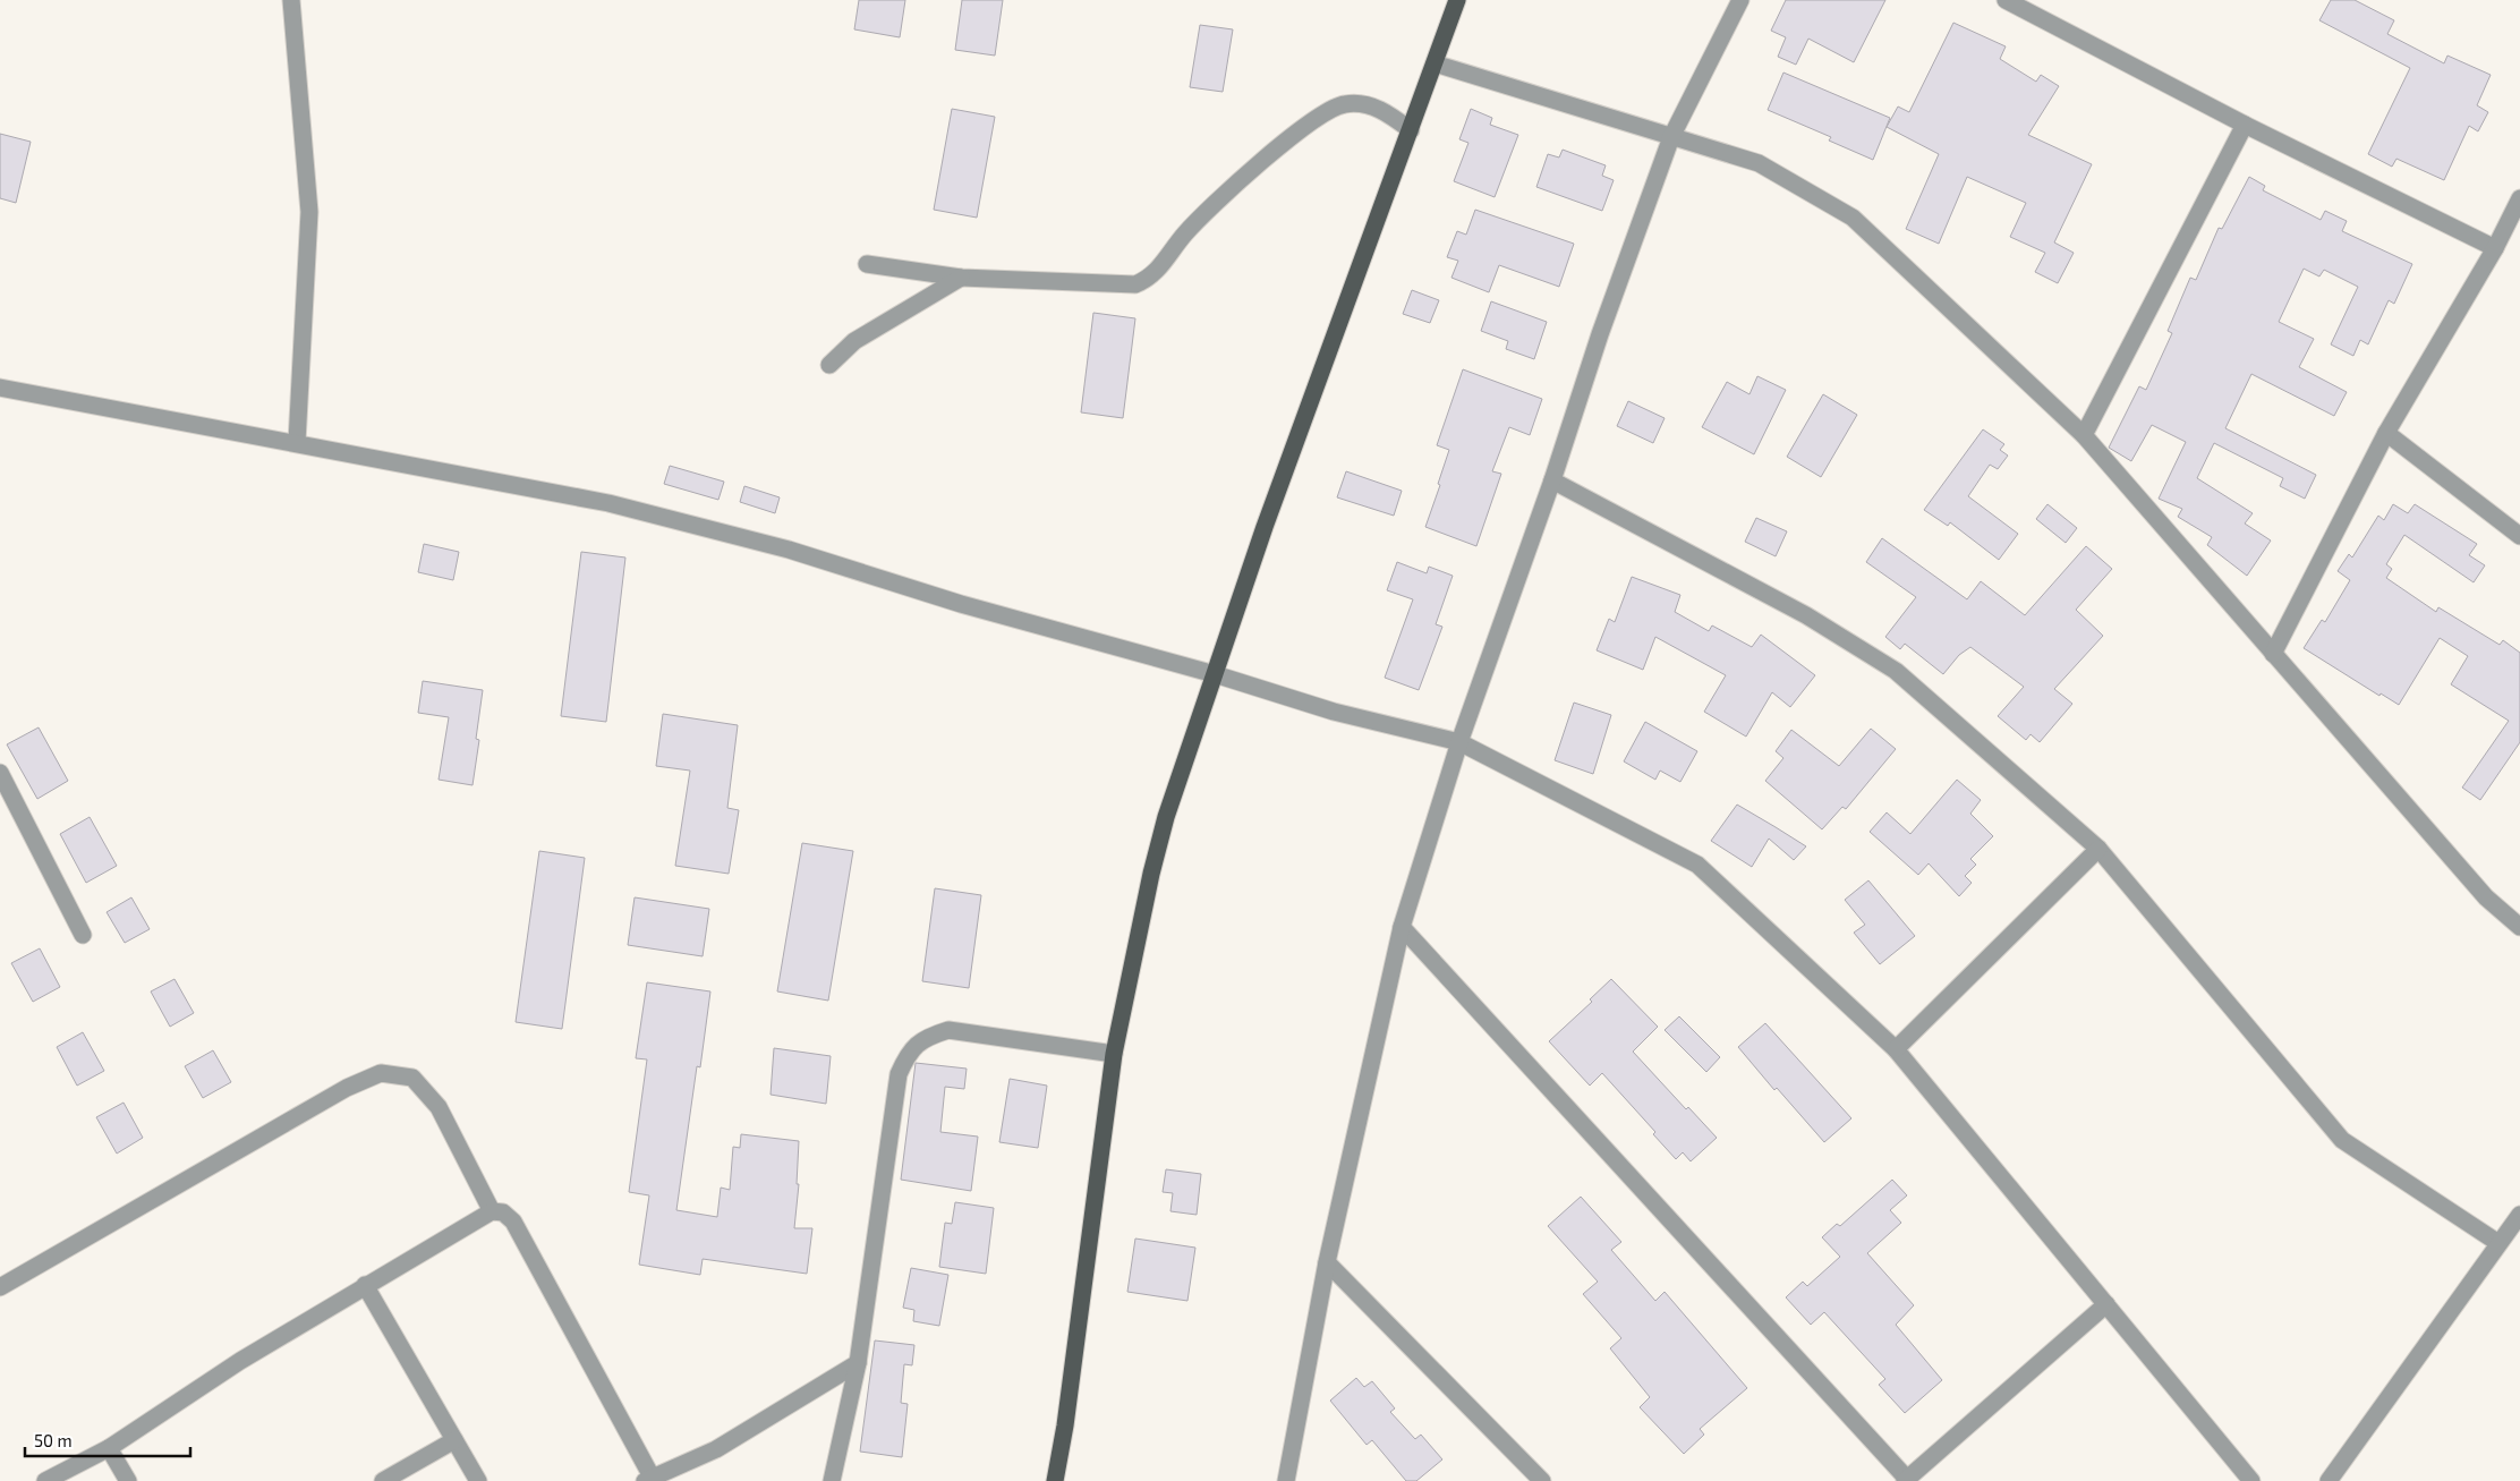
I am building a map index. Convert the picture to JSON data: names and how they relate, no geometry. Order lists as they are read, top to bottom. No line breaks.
{"scale_bar":"50 m"}
